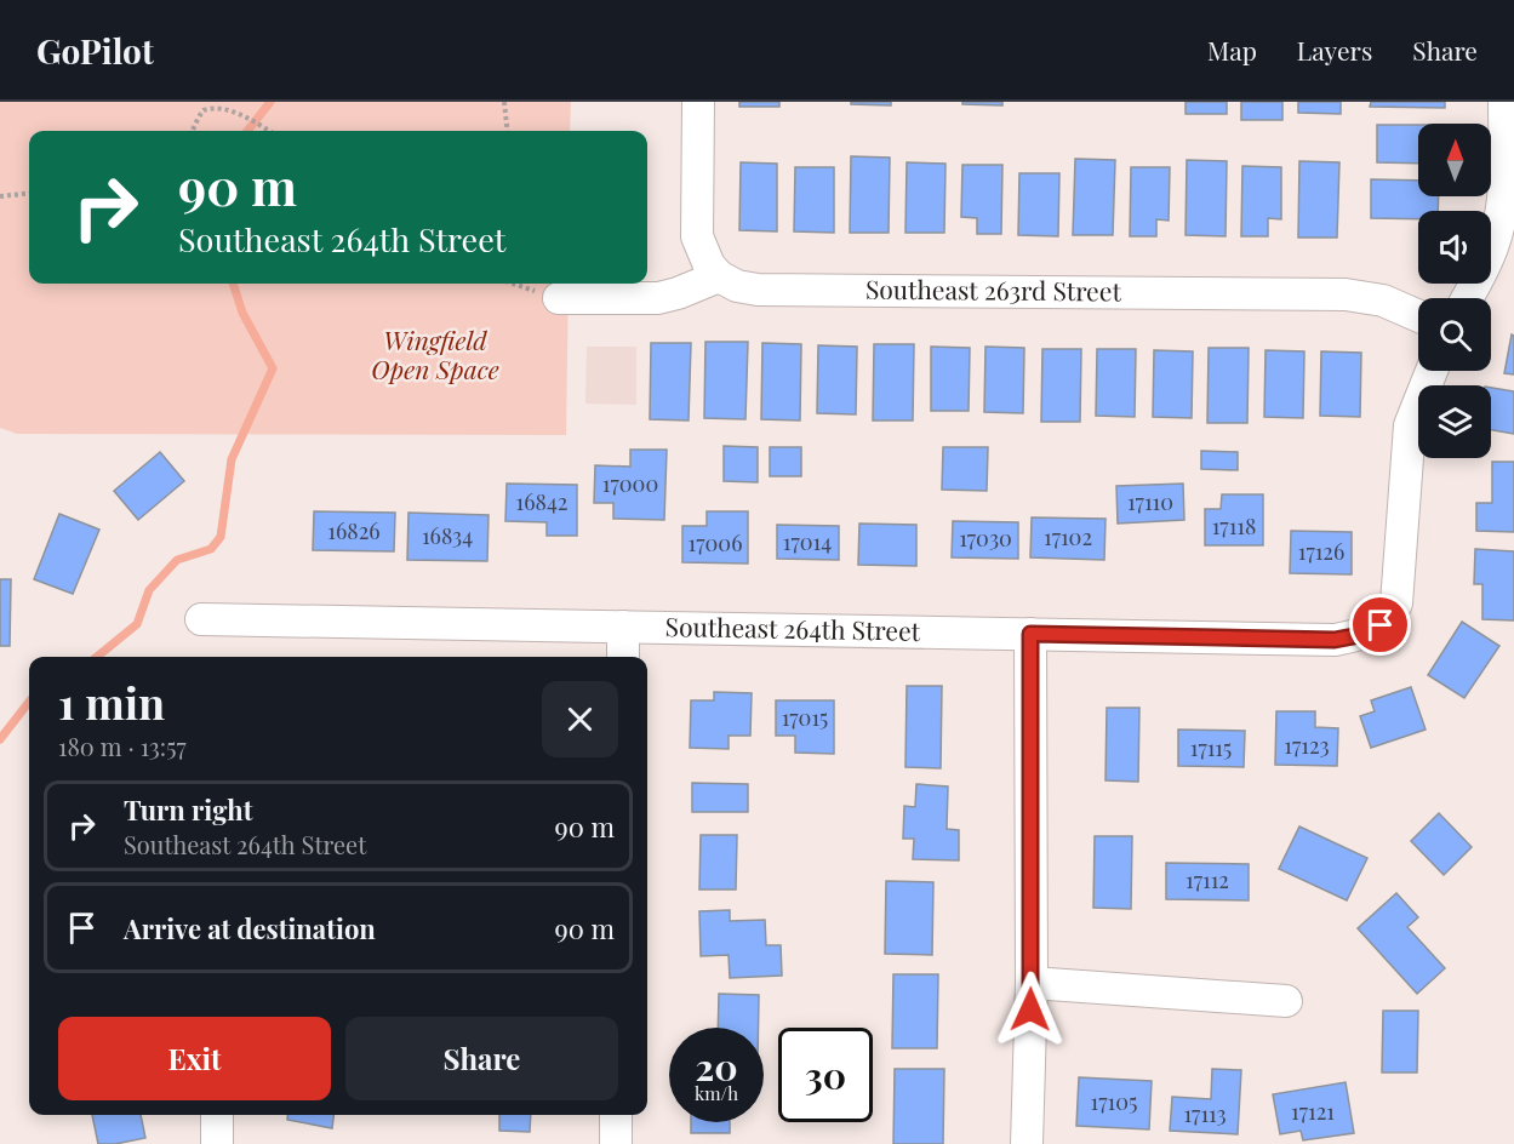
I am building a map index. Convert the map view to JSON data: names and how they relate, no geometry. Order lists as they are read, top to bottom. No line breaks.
{"streets":{"street":["Southeast 263rd Street","Southeast 264th Street"]},"parks":["Wingfield Open Space"],"house_numbers":["17000","16842","17110","17118","16826","16834","17102","17030","17014","17006","17126","17015","17123","17115","17112","17105","17121","17113"],"north":"top","page":{"header":"GoPilot","nav":["Map","Layers","Share"],"turn":["90 m","Southeast 264th Street"],"heading":["1 min","180 m · 13:57"],"list":[{"name":"Turn right","note":"Southeast 264th Street","value":"90 m"},{"name":"Arrive at destination","value":"90 m"}],"buttons":["Exit","Share"],"speed":"20 km/h","limit":"30"}}
